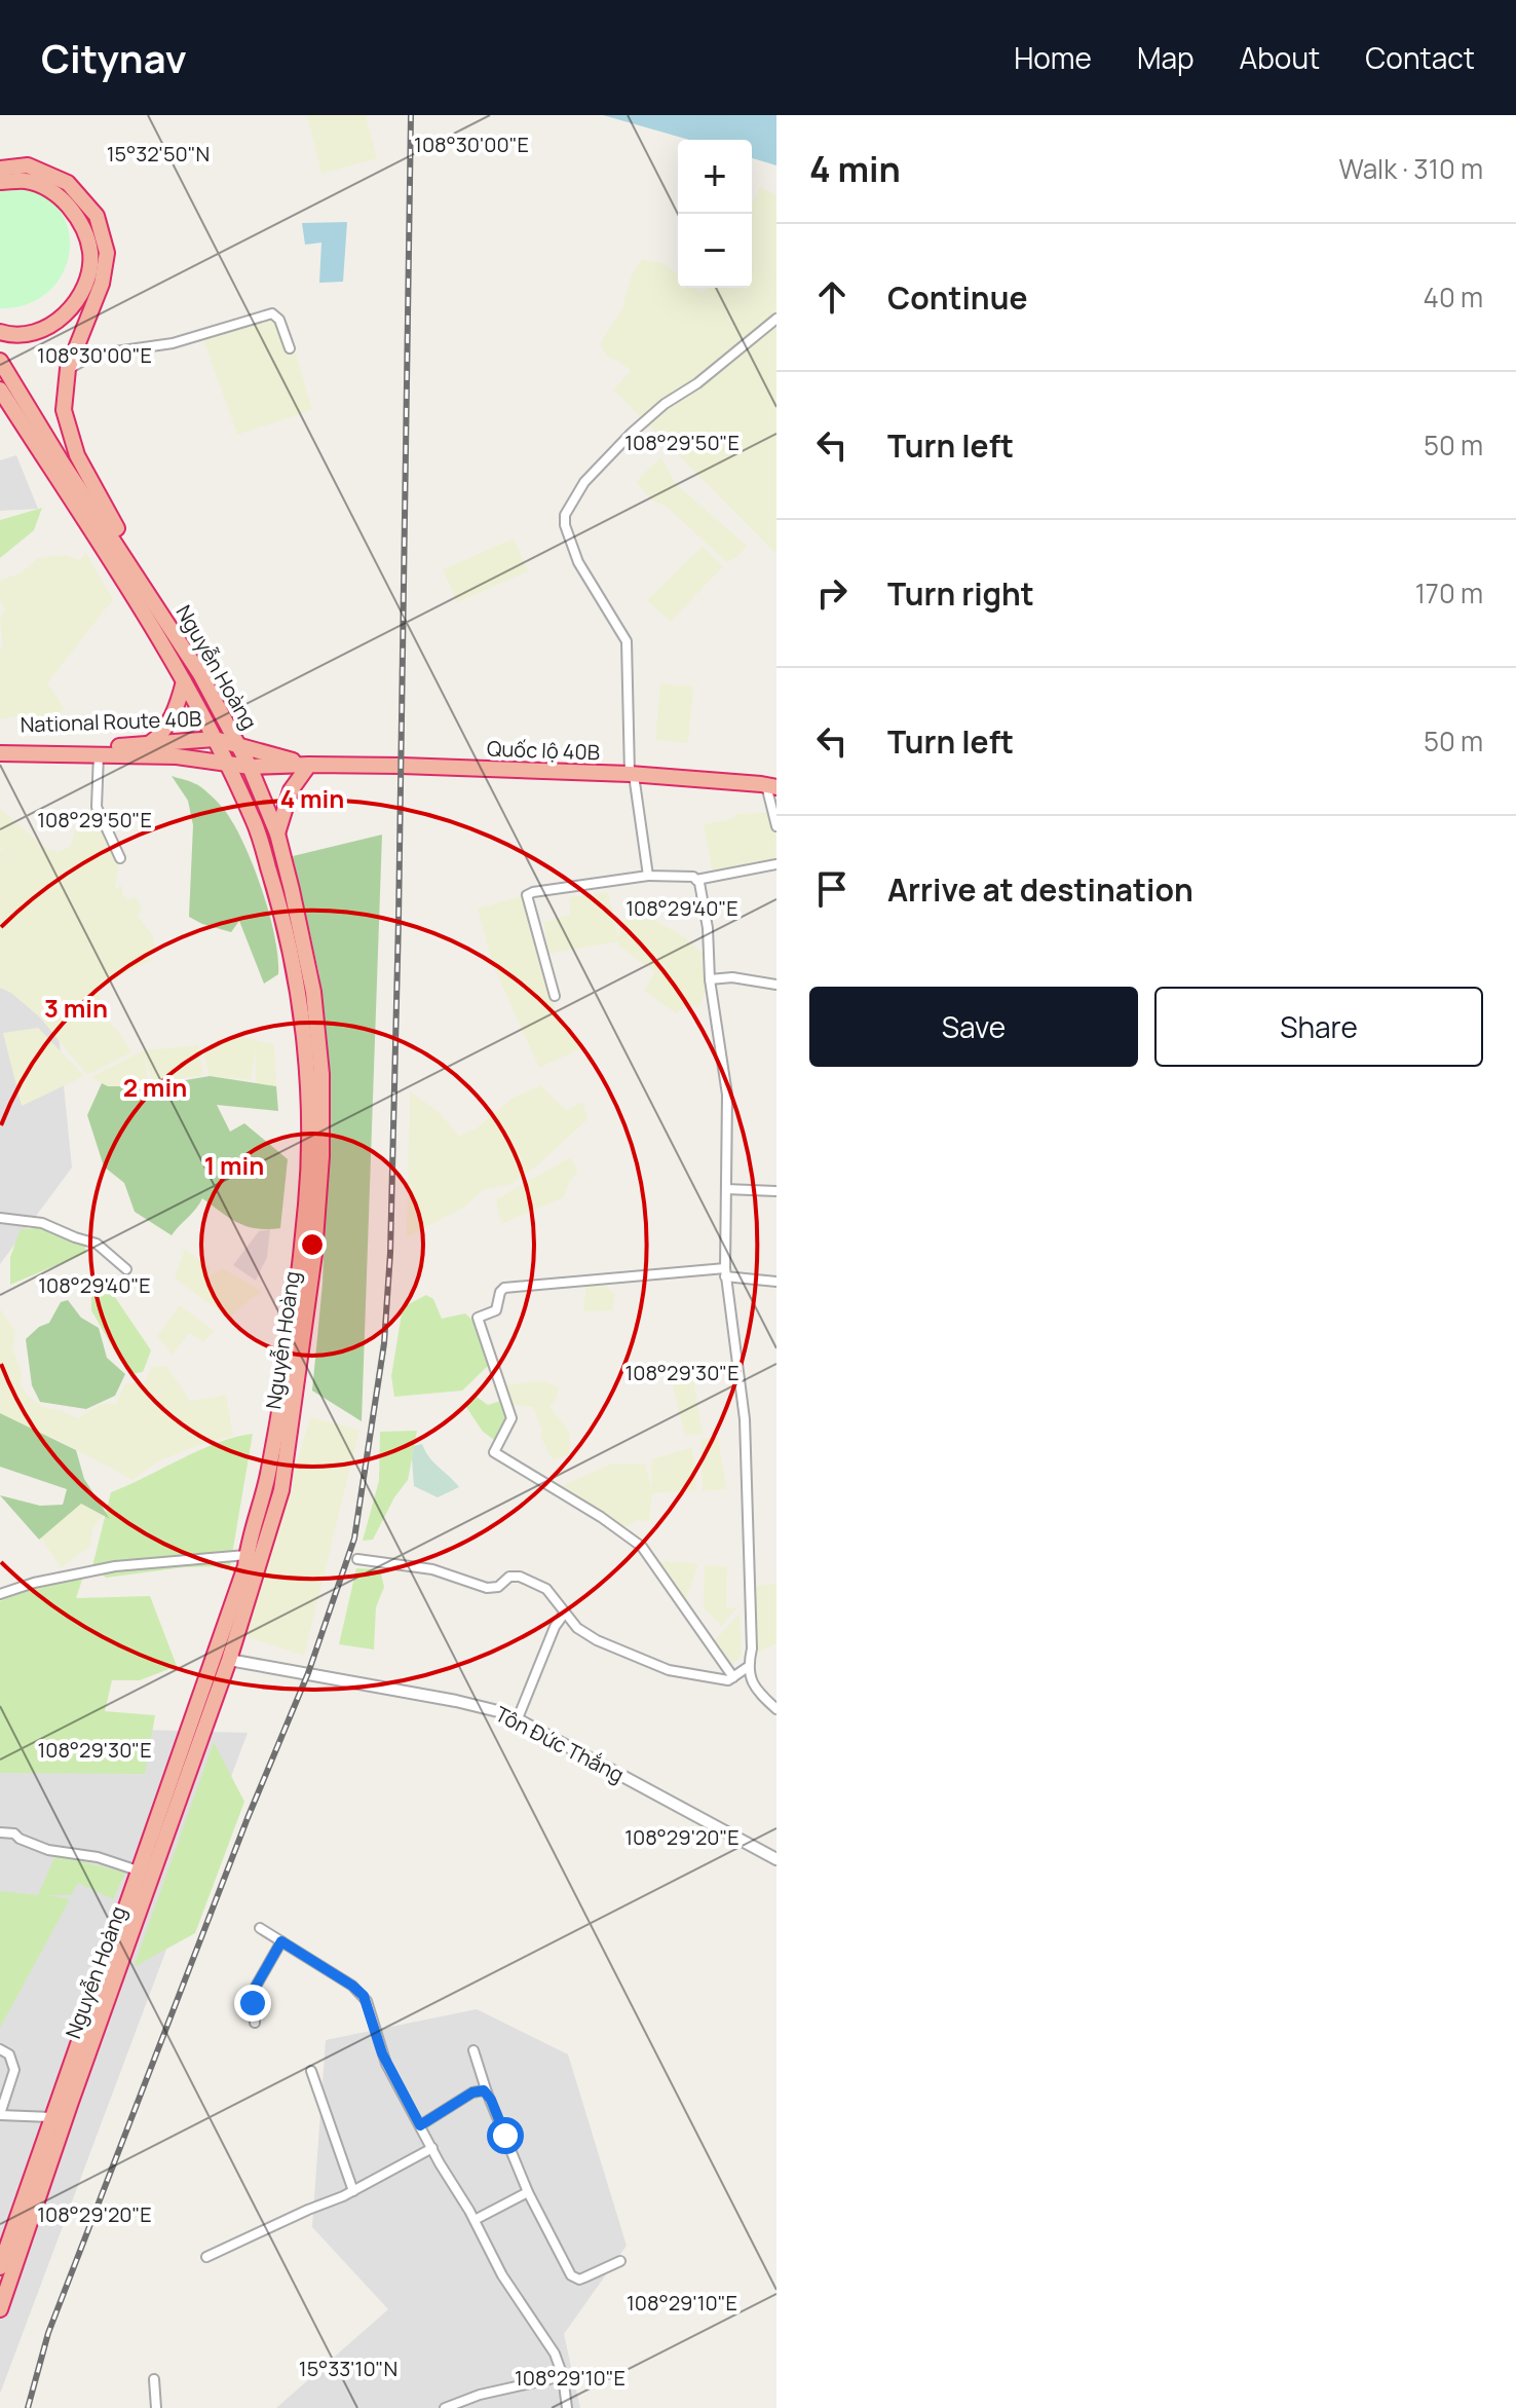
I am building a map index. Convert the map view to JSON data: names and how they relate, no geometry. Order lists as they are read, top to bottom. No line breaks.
{"streets":{"highway":["Nguyễn Hoàng","National Route 40B","Quốc lộ 40B"],"street":["Tôn Đức Thắng"]},"crossings":[["Nguyễn Hoàng","National Route 40B"],["Nguyễn Hoàng","Tôn Đức Thắng"],["National Route 40B","Quốc lộ 40B"]],"page":{"header":"Citynav","nav":["Home","Map","About","Contact"],"heading":["4 min","Walk · 310 m"],"map_buttons":["+","−"],"list":[["Continue","40 m"],["Turn left","50 m"],["Turn right","170 m"],["Turn left","50 m"],"Arrive at destination"],"buttons":["Save","Share"]},"coordinates":["108°30'00\"E","15°32'50\"N","108°29'50\"E","108°29'40\"E","108°29'30\"E","108°29'20\"E","108°29'10\"E","15°33'10\"N"],"rings":["4 min","3 min","2 min","1 min"]}
